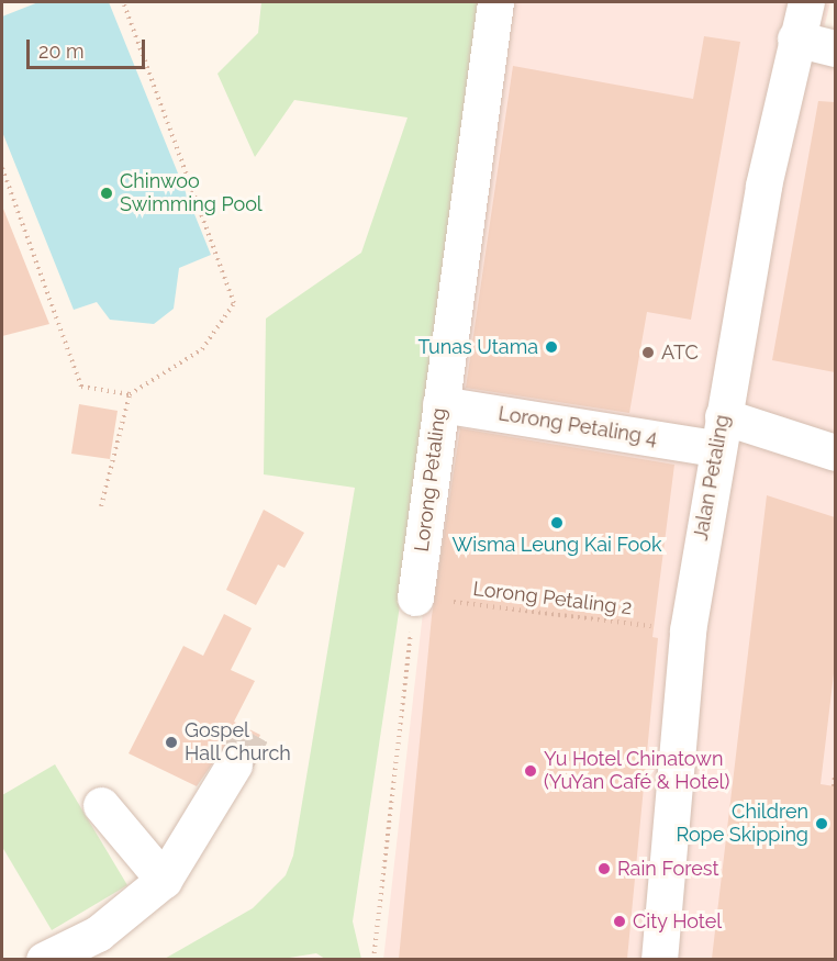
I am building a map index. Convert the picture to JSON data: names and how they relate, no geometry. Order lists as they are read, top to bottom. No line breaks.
{"streets":{"street":["Lorong Petaling 4","Jalan Petaling","Lorong Petaling"],"path":["Lorong Petaling 2"]},"crossings":[["Lorong Petaling 4","Jalan Petaling"],["Lorong Petaling 4","Lorong Petaling"],["Jalan Petaling","Lorong Petaling 2"],["Lorong Petaling","Lorong Petaling 2"]],"places":["Chinwoo Swimming Pool","Tunas Utama","ATC","Wisma Leung Kai Fook","Gospel Hall Church","Yu Hotel Chinatown (YuYan Café & Hotel)","Children Rope Skipping","Rain Forest","City Hotel"],"scale_bar":"20 m"}
